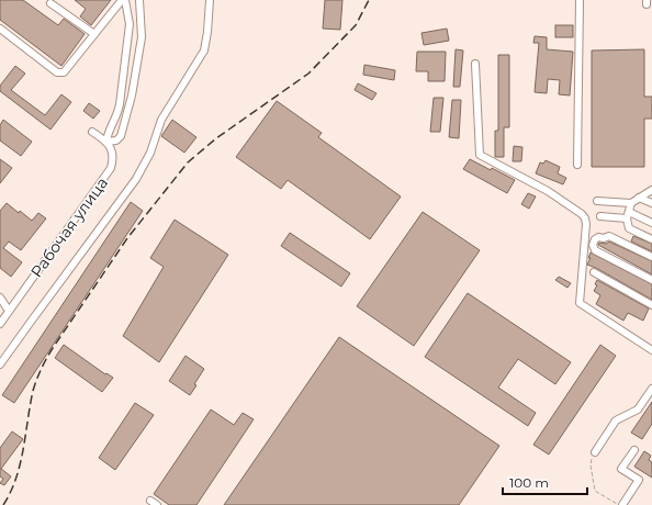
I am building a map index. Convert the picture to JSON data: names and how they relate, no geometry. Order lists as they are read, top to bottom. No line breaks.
{"streets":{"street":["Рабочая улица"]},"scale_bar":"100 m"}
